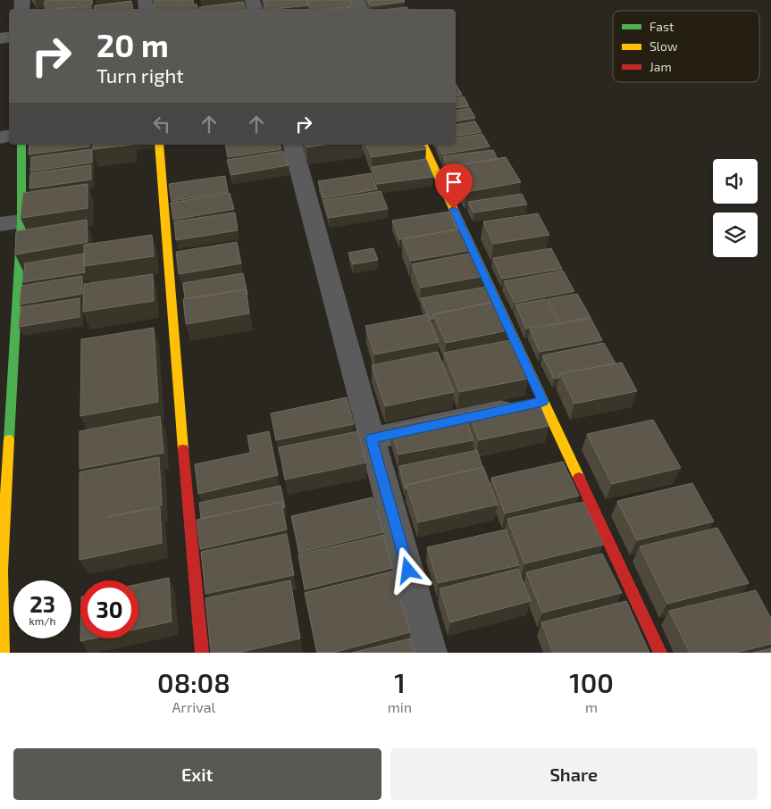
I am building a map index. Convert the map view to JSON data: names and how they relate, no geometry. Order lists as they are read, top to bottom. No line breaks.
{"legend":["Fast","Slow","Jam"],"page":{"turn":["20 m","Turn right"],"speed":"23 km/h","limit":"30","eta":["08:08","Arrival","1","min","100","m"],"buttons":["Exit","Share"]}}
